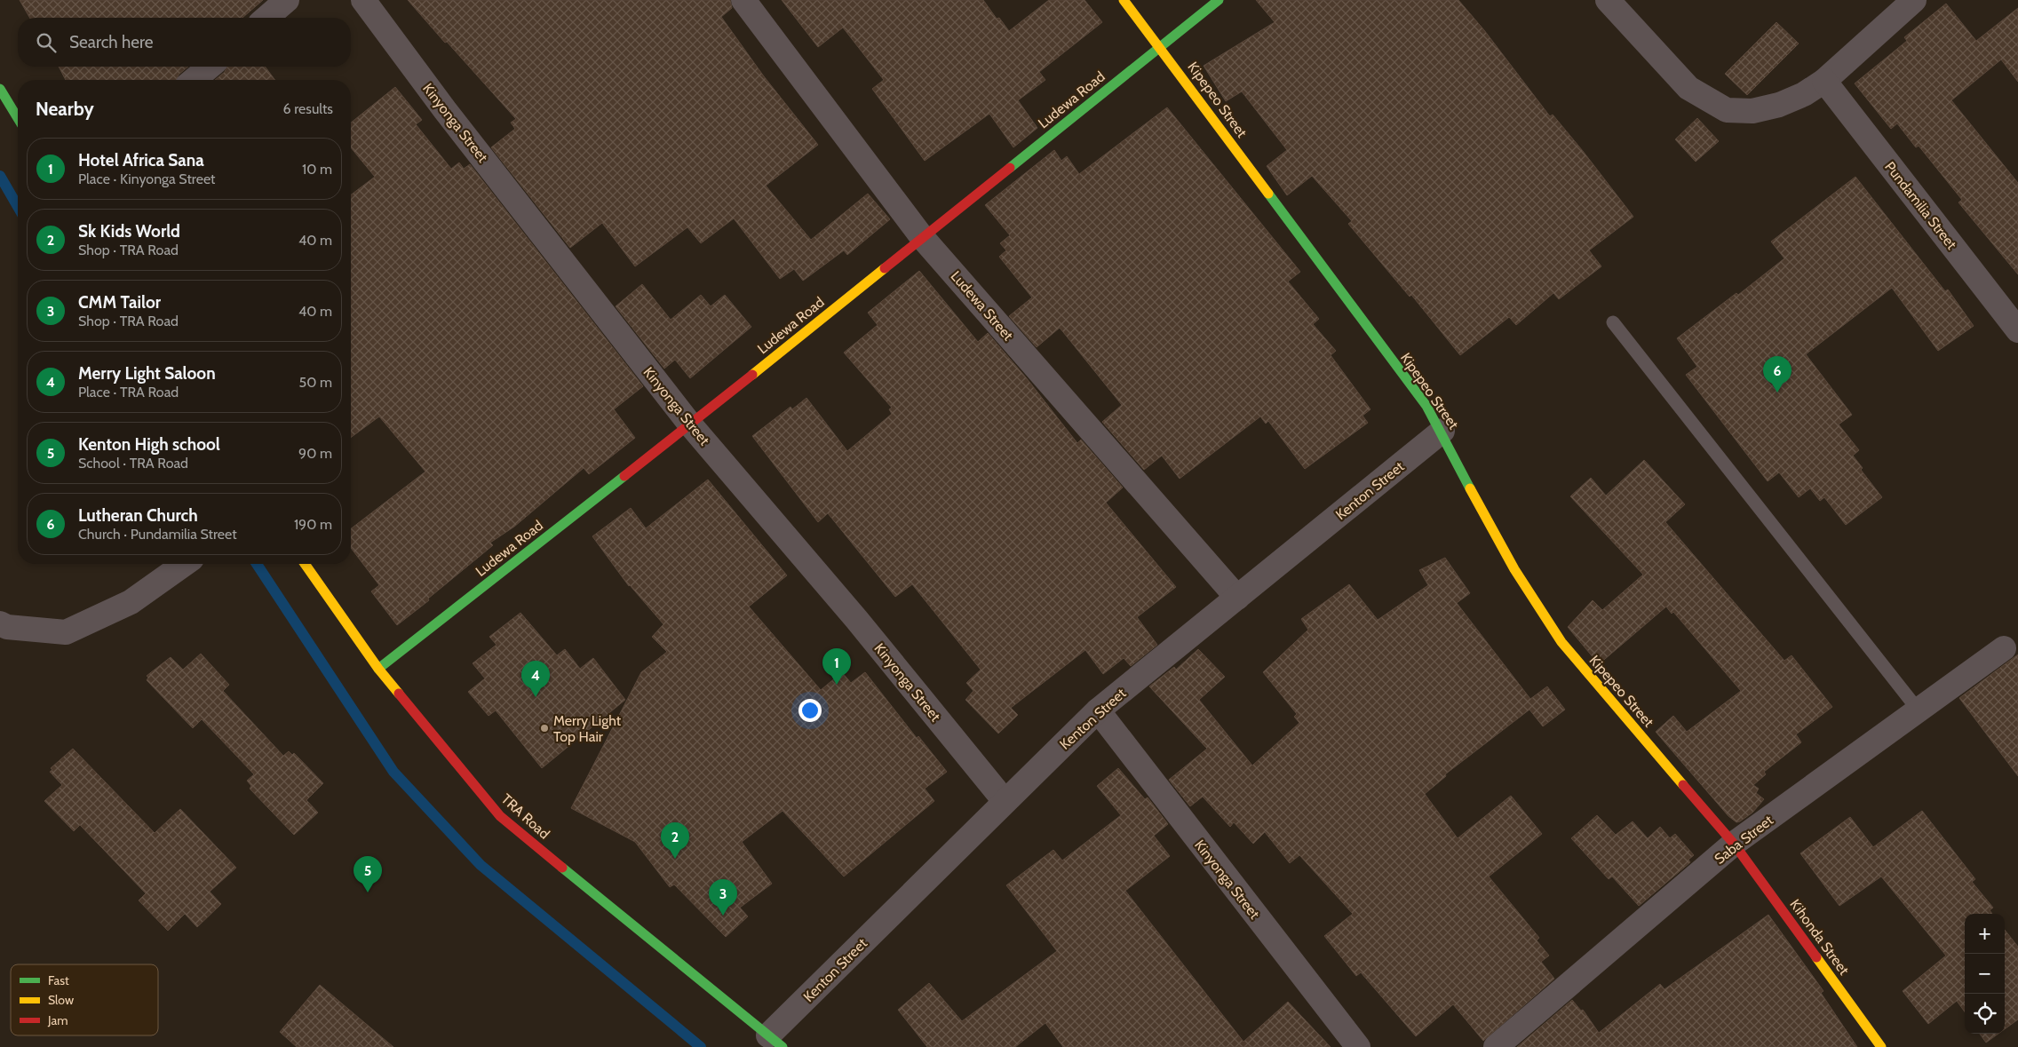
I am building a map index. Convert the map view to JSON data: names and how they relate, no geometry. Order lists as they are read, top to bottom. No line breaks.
{"streets":{"street":["Ludewa Road","Kipepeo Street","Kinyonga Street","Pundamilia Street","Ludewa Street","Kenton Street","TRA Road","Saba Street","Kihonda Street"]},"crossings":[["Ludewa Road","Kipepeo Street"],["Ludewa Road","Kinyonga Street"],["Ludewa Road","Ludewa Street"],["Ludewa Road","TRA Road"],["Kipepeo Street","Kenton Street"],["Kipepeo Street","Saba Street"],["Kipepeo Street","Kihonda Street"],["Kinyonga Street","Kenton Street"],["Ludewa Street","Kenton Street"],["Kenton Street","TRA Road"],["Saba Street","Kihonda Street"]],"places":["Merry Light Top Hair"],"legend":["Fast","Slow","Jam"],"page":{"search":"Search here","heading":["Nearby","6 results"],"list":[{"mark":"1","name":"Hotel Africa Sana","note":"Place · Kinyonga Street","value":"10 m"},{"mark":"2","name":"Sk Kids World","note":"Shop · TRA Road","value":"40 m"},{"mark":"3","name":"CMM Tailor","note":"Shop · TRA Road","value":"40 m"},{"mark":"4","name":"Merry Light Saloon","note":"Place · TRA Road","value":"50 m"},{"mark":"5","name":"Kenton High school","note":"School · TRA Road","value":"90 m"},{"mark":"6","name":"Lutheran Church","note":"Church · Pundamilia Street","value":"190 m"}],"pins":["6","1","4","2","5","3"],"map_buttons":["+","−"]}}
